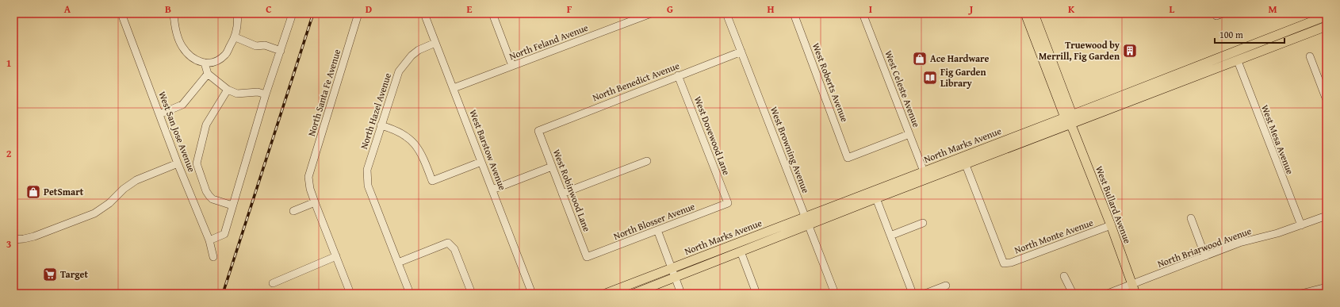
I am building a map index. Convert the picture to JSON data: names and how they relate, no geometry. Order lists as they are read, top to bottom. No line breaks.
{"streets":{"main road":["North Marks Avenue","West Bullard Avenue"],"street":["North Feland Avenue","North Benedict Avenue","West Roberts Avenue","West Celeste Avenue","North Santa Fe Avenue","North Hazel Avenue","West San Jose Avenue","West Dovewood Lane","West Mesa Avenue","West Barstow Avenue","West Browning Avenue","West Robinwood Lane","North Blosser Avenue","North Monte Avenue","North Briarwood Avenue"]},"crossings":[["North Feland Avenue","West Barstow Avenue"],["North Benedict Avenue","West Dovewood Lane"],["North Benedict Avenue","West Browning Avenue"],["North Benedict Avenue","West Robinwood Lane"],["West Roberts Avenue","West Celeste Avenue"],["West Celeste Avenue","North Marks Avenue"],["North Hazel Avenue","West Barstow Avenue"],["West Dovewood Lane","North Blosser Avenue"],["West Mesa Avenue","North Marks Avenue"],["West Mesa Avenue","North Briarwood Avenue"],["North Marks Avenue","West Browning Avenue"],["North Marks Avenue","West Bullard Avenue"],["North Marks Avenue","North Monte Avenue"],["West Robinwood Lane","North Blosser Avenue"],["West Bullard Avenue","North Monte Avenue"],["West Bullard Avenue","North Briarwood Avenue"]],"places":{"building":["Truewood by Merrill, Fig Garden"],"shop":["Ace Hardware","PetSmart"],"library":["Fig Garden Library"],"supermarket":["Target"]},"scale_bar":"100 m","grid":{"columns":["A","B","C","D","E","F","G","H","I","J","K","L","M"],"rows":["1","2","3"]}}
